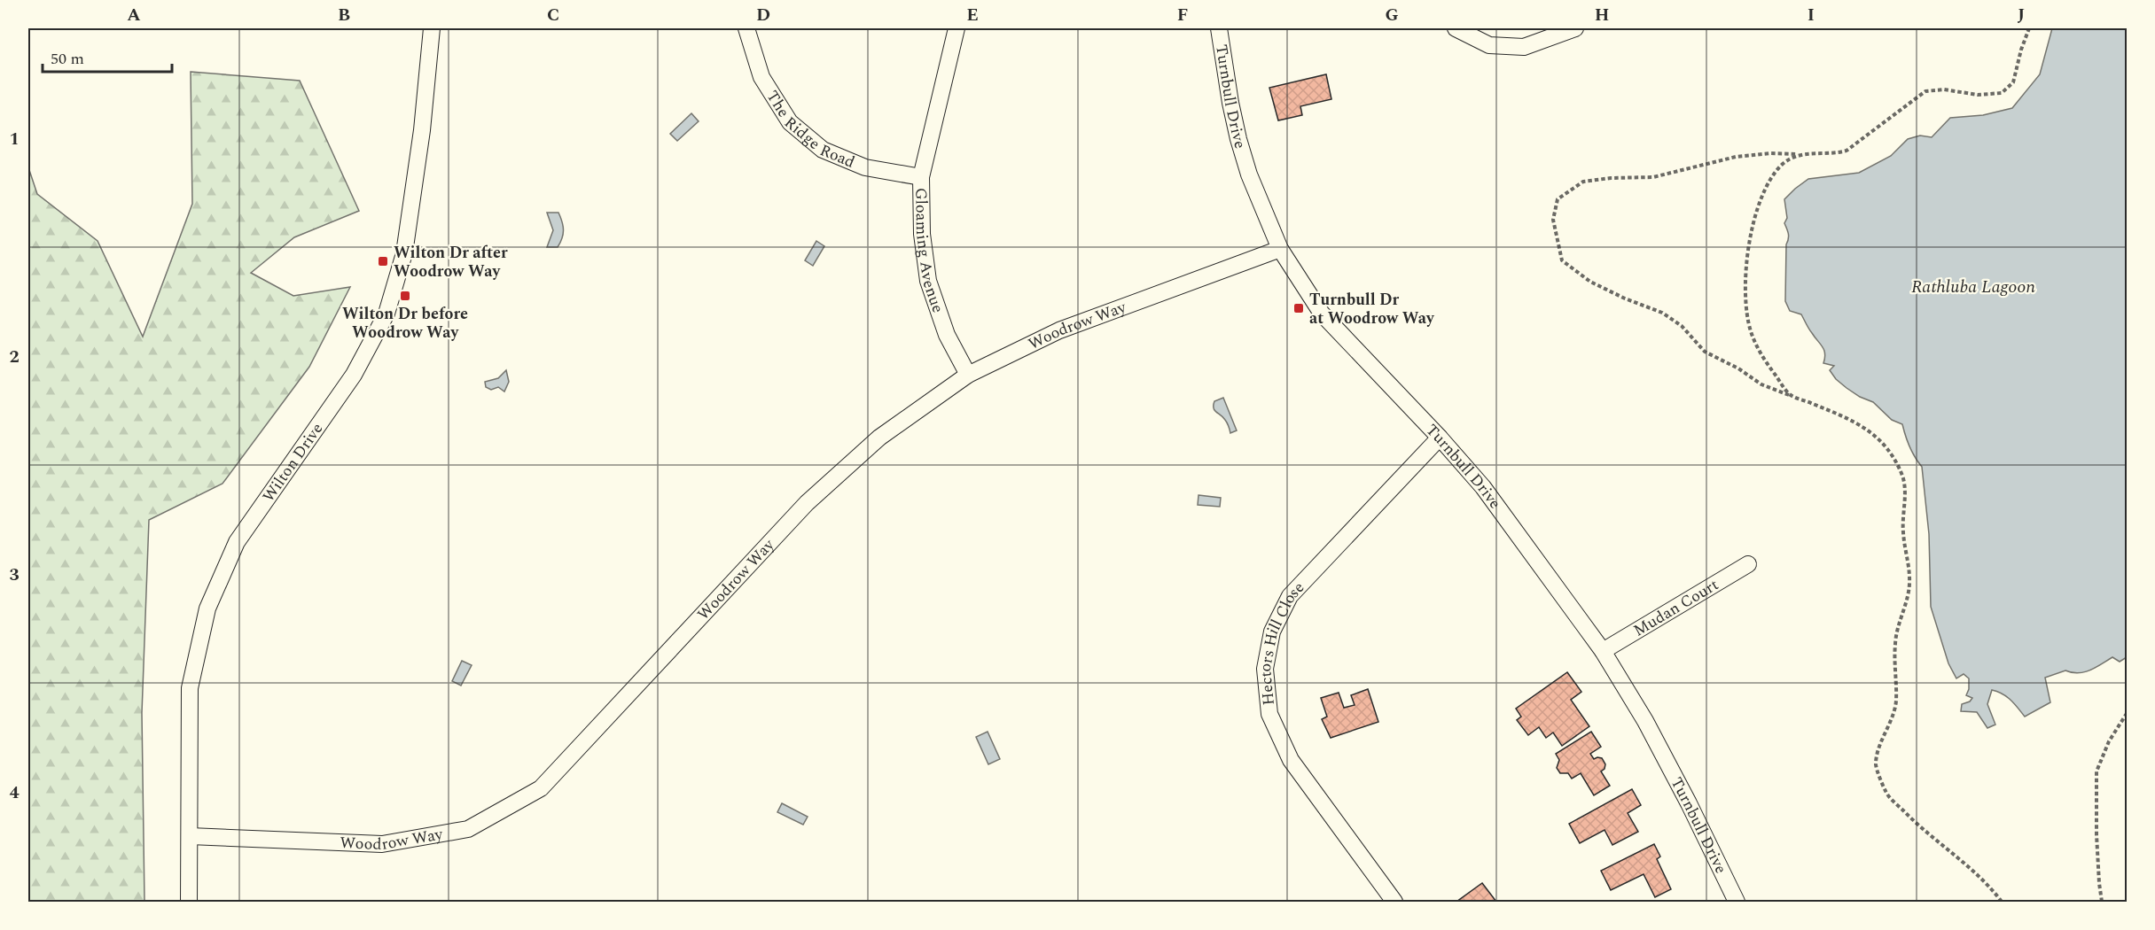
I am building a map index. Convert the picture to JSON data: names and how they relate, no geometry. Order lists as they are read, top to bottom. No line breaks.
{"streets":{"street":["Turnbull Drive","The Ridge Road","Gloaming Avenue","Woodrow Way","Wilton Drive","Mudan Court","Hectors Hill Close"]},"crossings":[["Turnbull Drive","Woodrow Way"],["Turnbull Drive","Mudan Court"],["Turnbull Drive","Hectors Hill Close"],["The Ridge Road","Gloaming Avenue"],["Gloaming Avenue","Woodrow Way"],["Woodrow Way","Wilton Drive"]],"water":["Rathluba Lagoon"],"places":{"transit":["Wilton Dr after Woodrow Way","Wilton Dr before Woodrow Way","Turnbull Dr at Woodrow Way"]},"scale_bar":"50 m","grid":{"columns":["A","B","C","D","E","F","G","H","I","J"],"rows":["1","2","3","4"]}}
